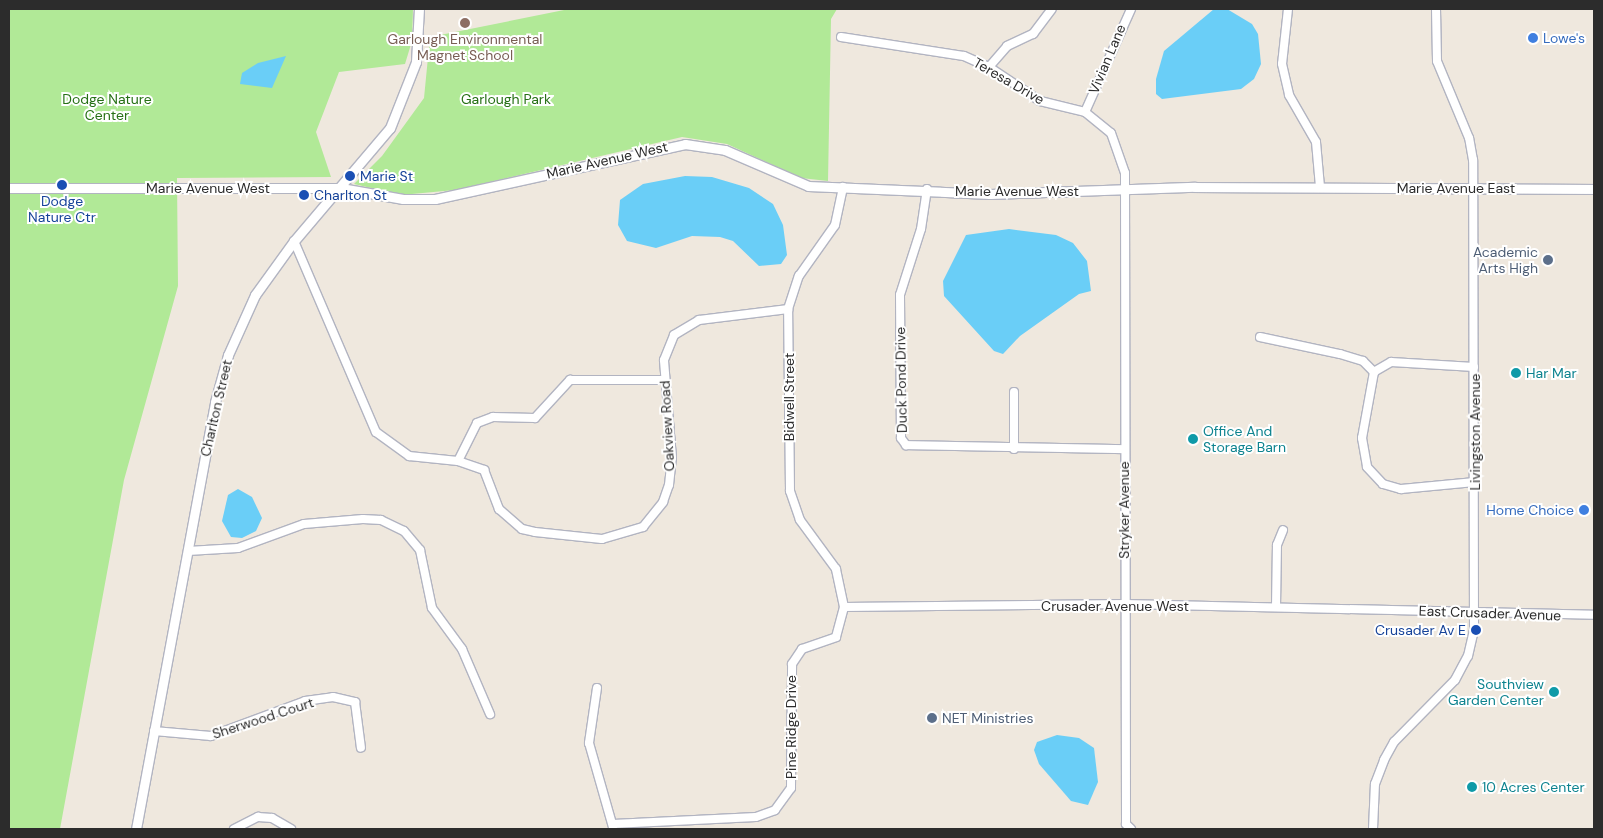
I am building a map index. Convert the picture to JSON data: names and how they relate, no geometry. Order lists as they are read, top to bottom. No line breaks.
{"streets":{"street":["Vivian Lane","Teresa Drive","Marie Avenue West","Marie Avenue East","Duck Pond Drive","Bidwell Street","Charlton Street","Oakview Road","Livingston Avenue","Stryker Avenue","Crusader Avenue West","East Crusader Avenue","Sherwood Court","Pine Ridge Drive"]},"crossings":[["Vivian Lane","Teresa Drive"],["Teresa Drive","Marie Avenue West"],["Teresa Drive","Stryker Avenue"],["Marie Avenue West","Marie Avenue East"],["Marie Avenue West","Duck Pond Drive"],["Marie Avenue West","Bidwell Street"],["Marie Avenue West","Charlton Street"],["Marie Avenue West","Stryker Avenue"],["Marie Avenue East","Livingston Avenue"],["Duck Pond Drive","Stryker Avenue"],["Bidwell Street","Oakview Road"],["Bidwell Street","Crusader Avenue West"],["Bidwell Street","Pine Ridge Drive"],["Charlton Street","Oakview Road"],["Charlton Street","Sherwood Court"],["Livingston Avenue","East Crusader Avenue"],["Stryker Avenue","Crusader Avenue West"],["Crusader Avenue West","East Crusader Avenue"],["Crusader Avenue West","Pine Ridge Drive"]],"parks":["Dodge Nature Center","Garlough Park"],"places":["Garlough Environmental Magnet School","Lowe's","Marie St","Dodge Nature Ctr","Charlton St","Academic Arts High","Har Mar","Office And Storage Barn","Home Choice","Crusader Av E","Southview Garden Center","NET Ministries","10 Acres Center"]}
